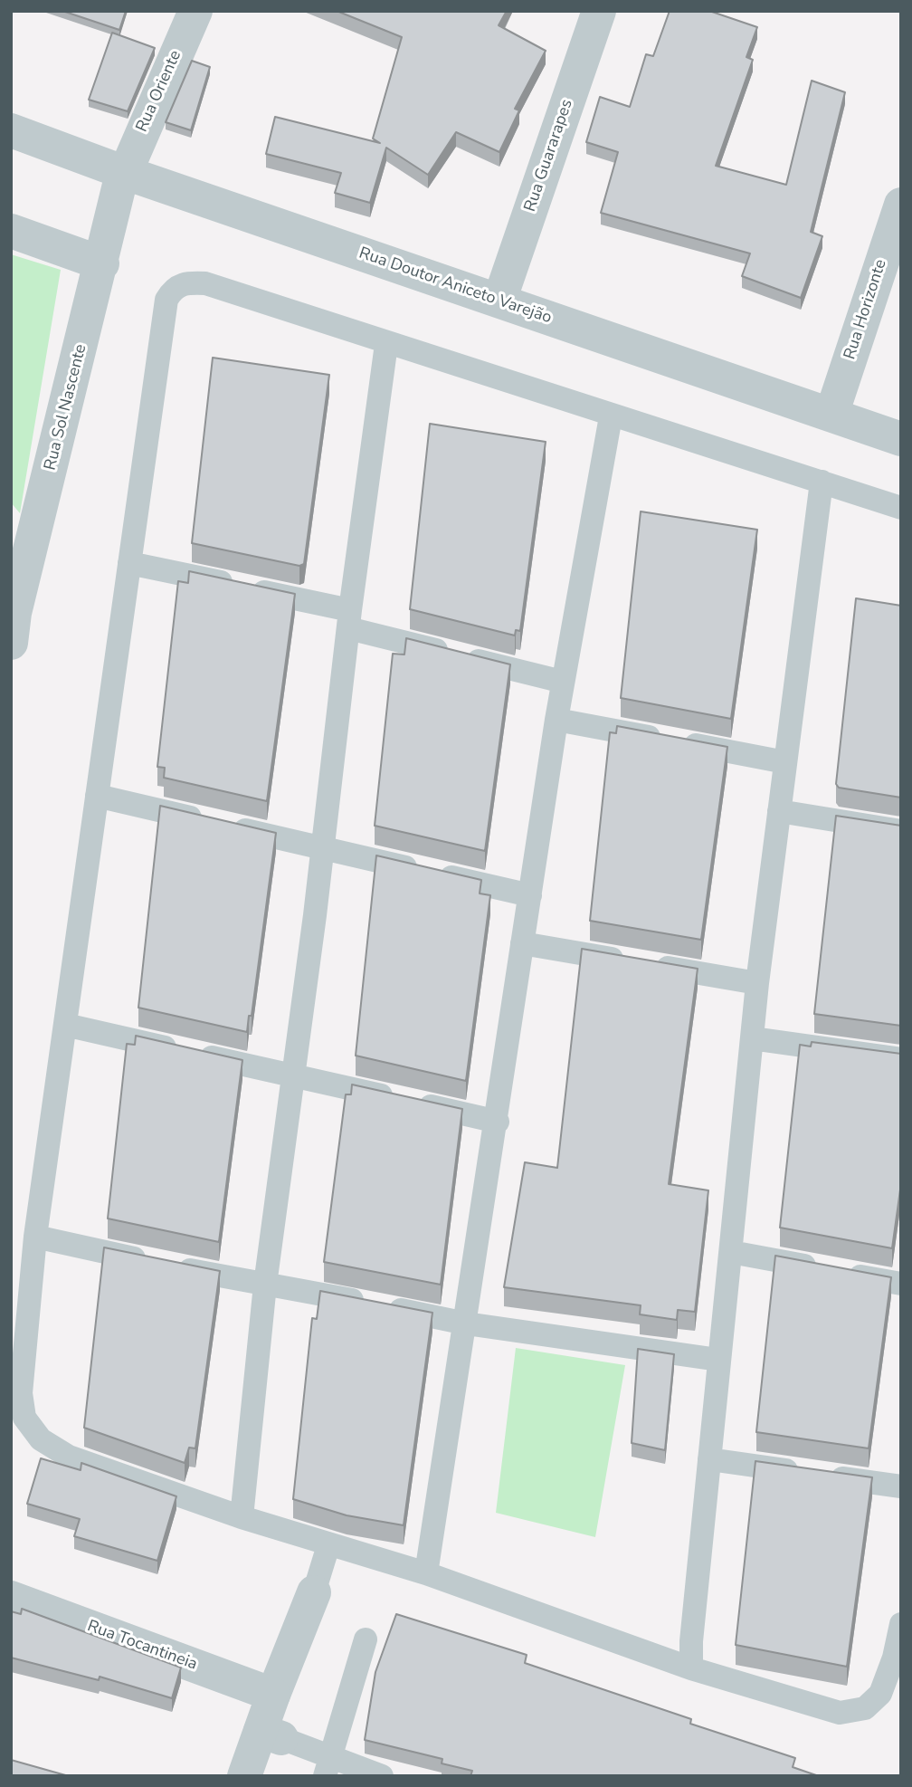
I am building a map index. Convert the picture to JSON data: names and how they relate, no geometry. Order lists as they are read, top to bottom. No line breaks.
{"streets":{"street":["Rua Oriente","Rua Guararapes","Rua Doutor Aniceto Varejão","Rua Horizonte","Rua Sol Nascente","Rua Tocantineia"]},"crossings":[["Rua Oriente","Rua Doutor Aniceto Varejão"],["Rua Oriente","Rua Sol Nascente"],["Rua Guararapes","Rua Doutor Aniceto Varejão"],["Rua Doutor Aniceto Varejão","Rua Horizonte"],["Rua Doutor Aniceto Varejão","Rua Sol Nascente"]]}
